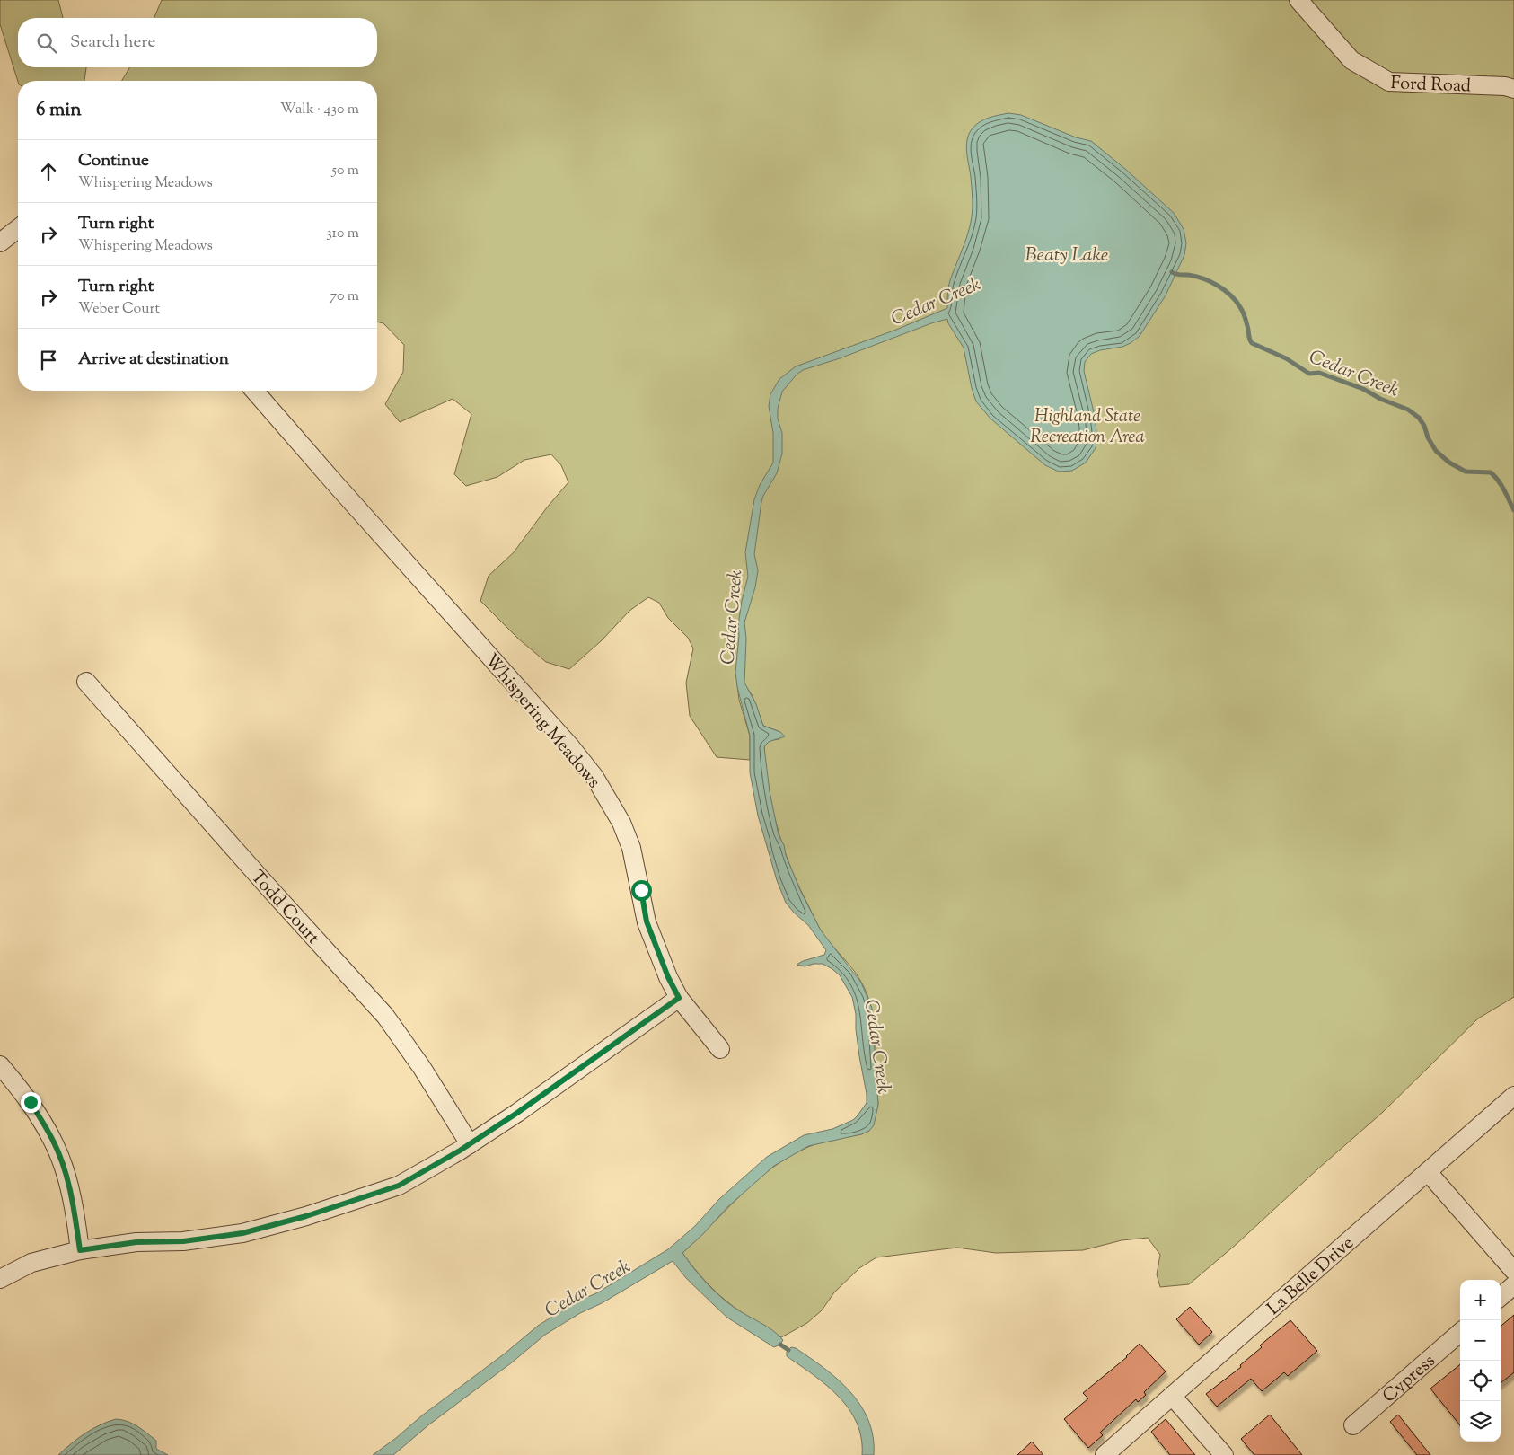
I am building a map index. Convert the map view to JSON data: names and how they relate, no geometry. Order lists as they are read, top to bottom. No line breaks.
{"streets":{"street":["Ford Road","Whispering Meadows","Todd Court","La Belle Drive","Cypress"]},"water":["Beaty Lake","Cedar Creek"],"parks":["Highland State Recreation Area"],"page":{"search":"Search here","heading":["6 min","Walk · 430 m"],"list":[["Continue","Whispering Meadows","50 m"],["Turn right","Whispering Meadows","310 m"],["Turn right","Weber Court","70 m"],"Arrive at destination"],"map_buttons":["+","−"]}}
